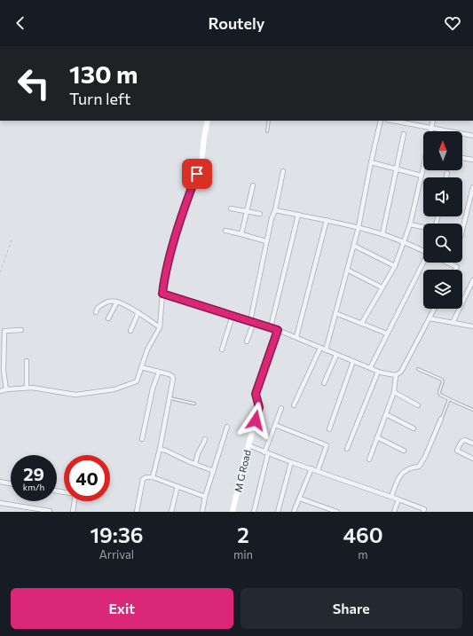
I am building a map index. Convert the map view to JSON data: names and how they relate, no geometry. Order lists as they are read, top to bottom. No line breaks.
{"streets":{"street":["M G Road"]},"north":"top","page":{"header":"Routely","turn":["130 m","Turn left"],"speed":"29 km/h","limit":"40","eta":["19:36","Arrival","2","min","460","m"],"buttons":["Exit","Share"]}}
